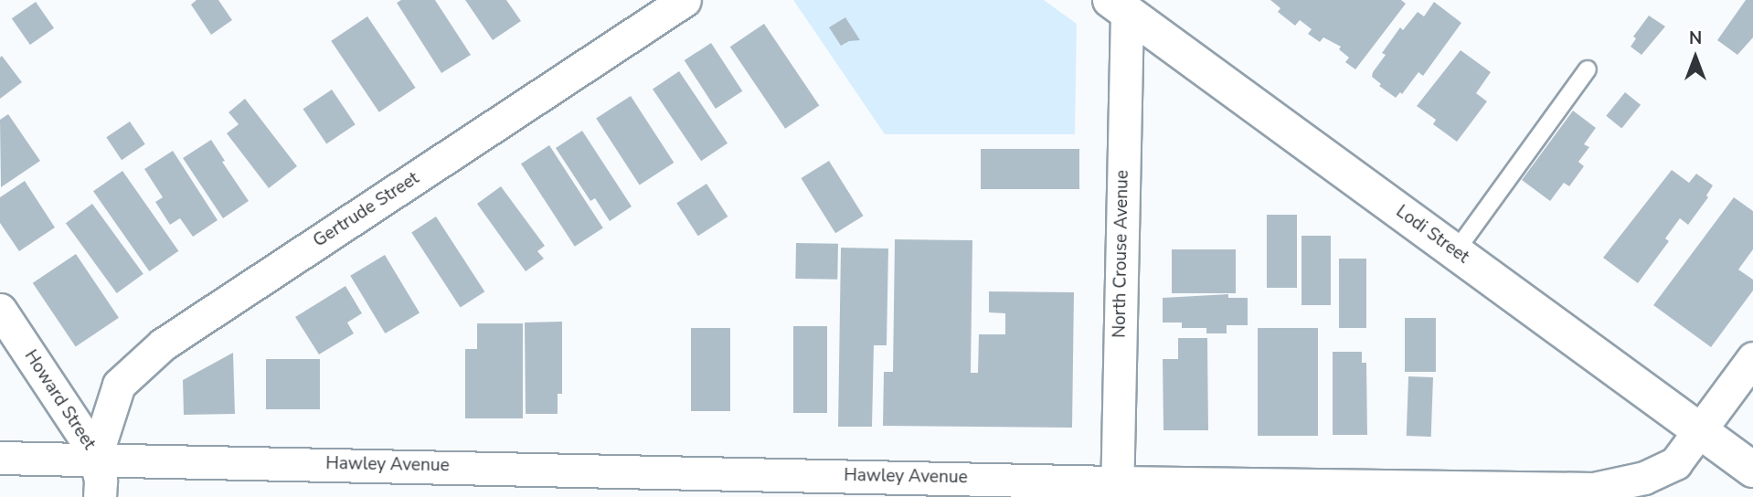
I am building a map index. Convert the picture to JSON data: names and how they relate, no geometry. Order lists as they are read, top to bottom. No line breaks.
{"streets":{"street":["Gertrude Street","Lodi Street","North Crouse Avenue","Howard Street","Hawley Avenue"]},"crossings":[["Gertrude Street","Howard Street"],["Gertrude Street","Hawley Avenue"],["Lodi Street","North Crouse Avenue"],["Lodi Street","Hawley Avenue"],["North Crouse Avenue","Hawley Avenue"],["Howard Street","Hawley Avenue"]],"north":"top"}
